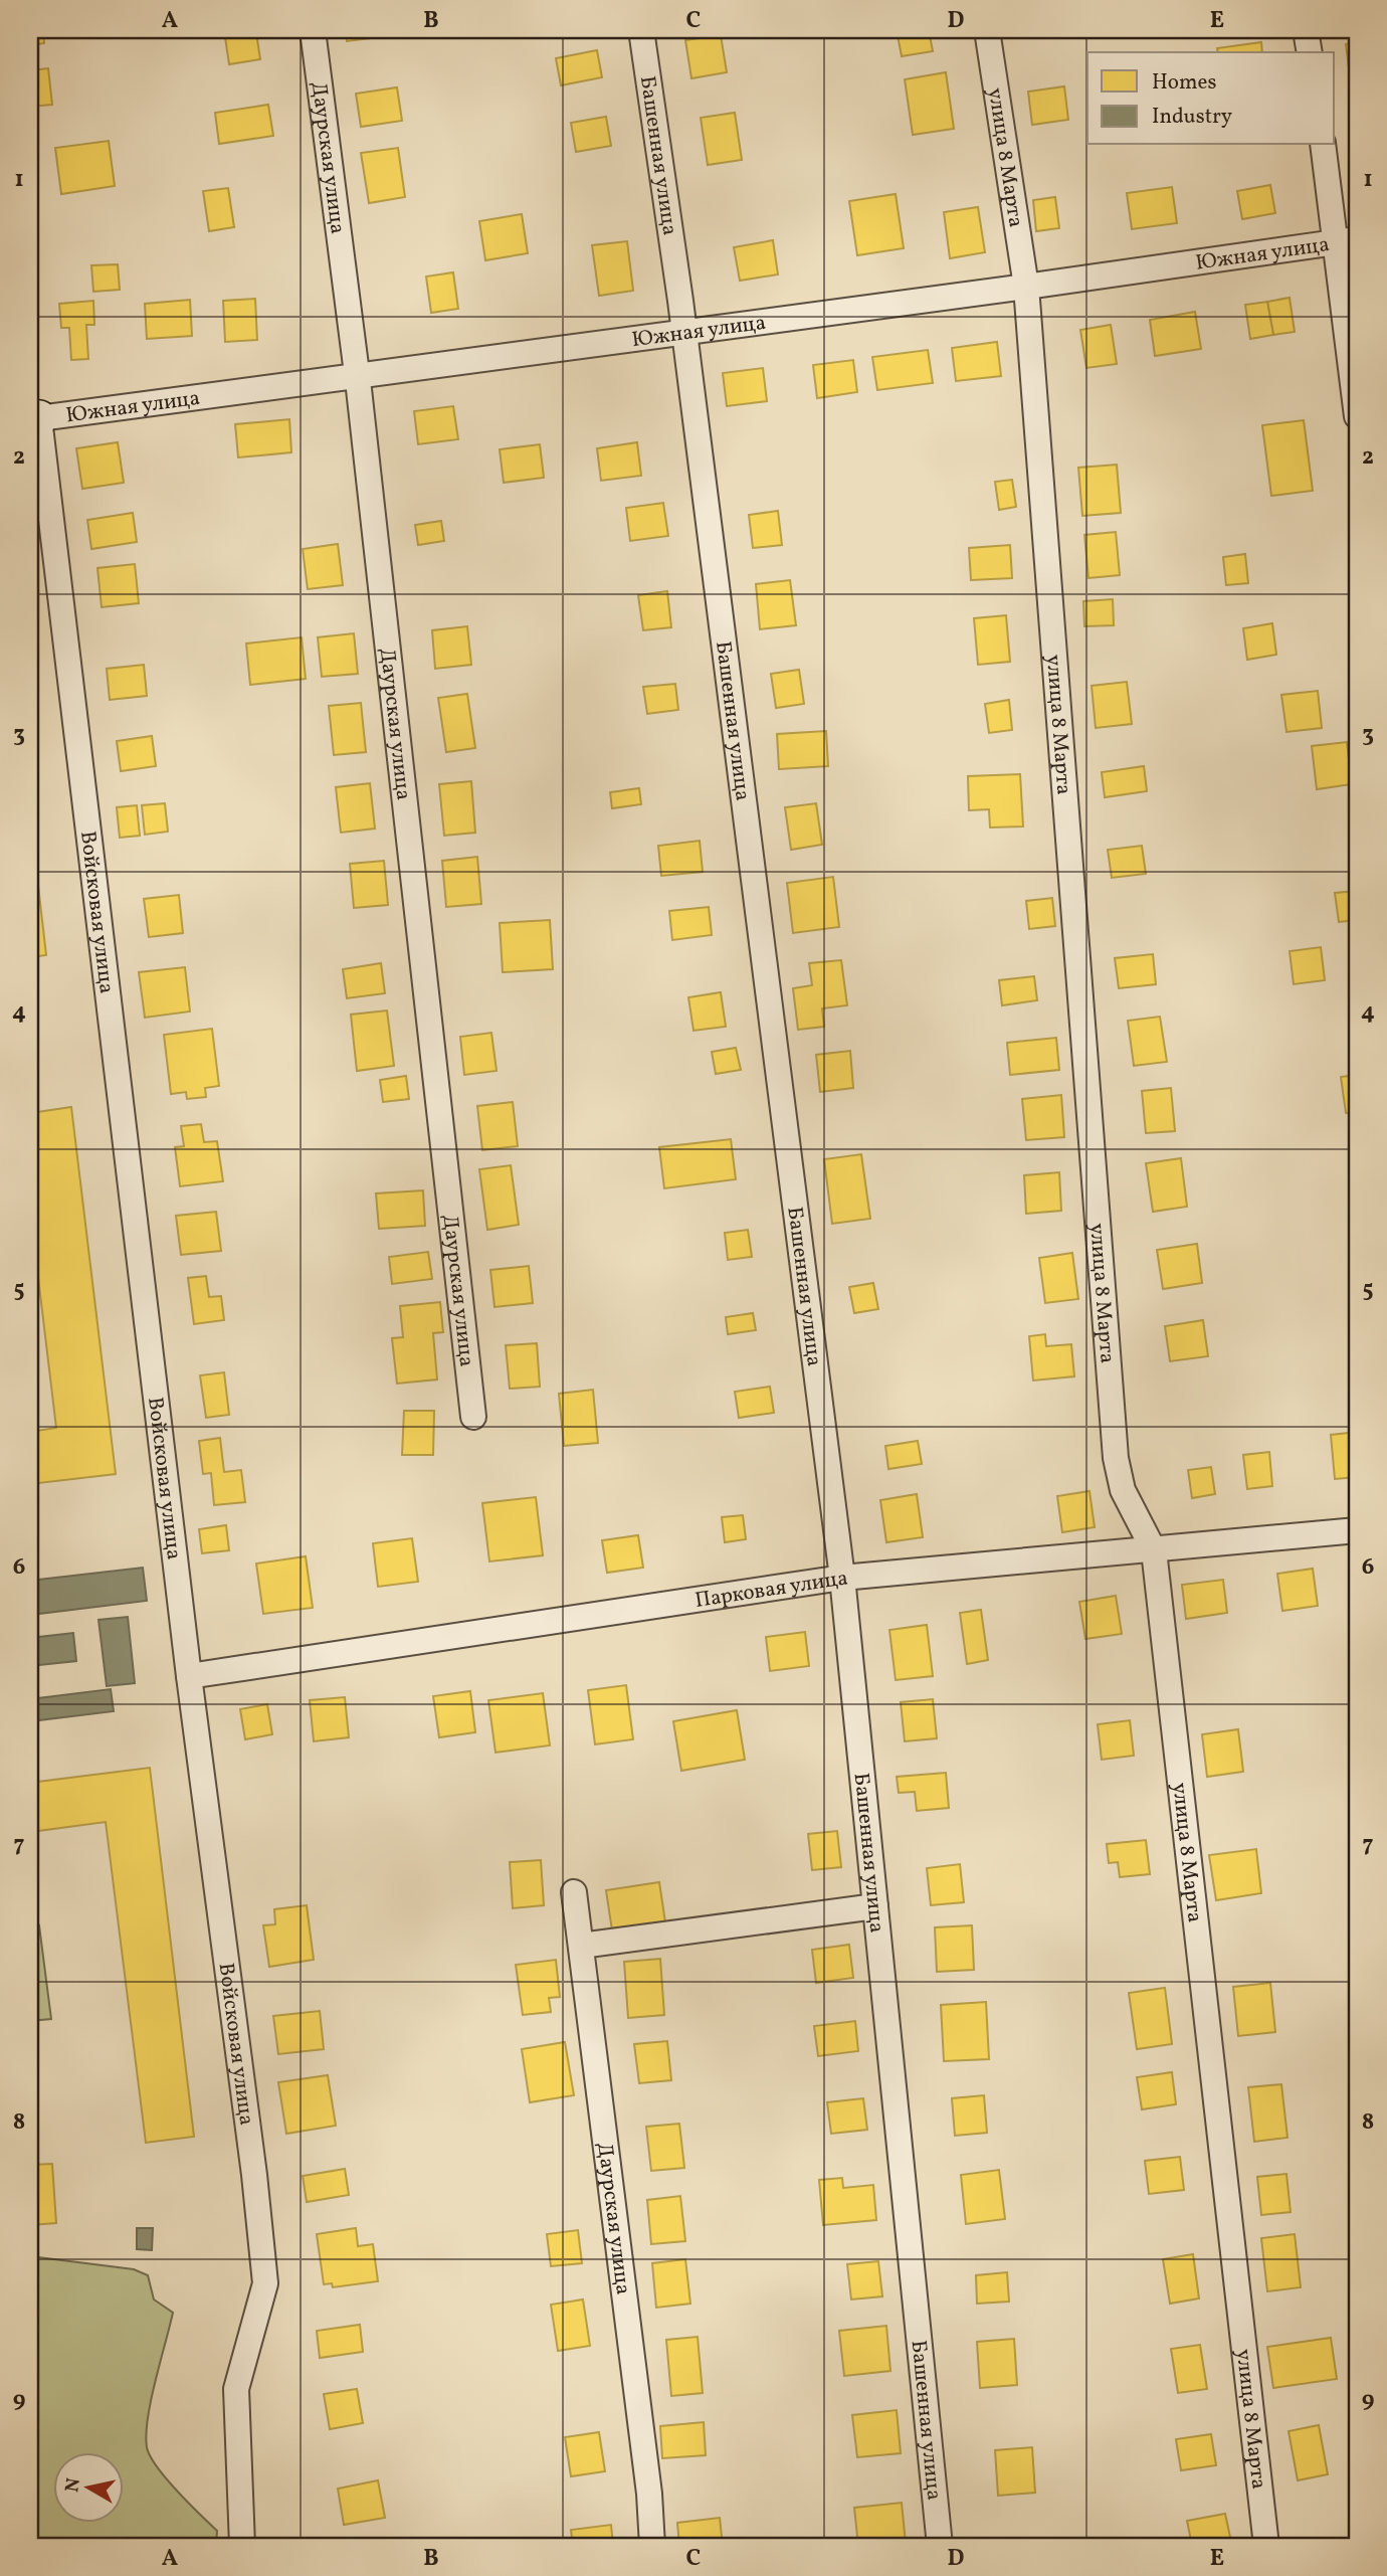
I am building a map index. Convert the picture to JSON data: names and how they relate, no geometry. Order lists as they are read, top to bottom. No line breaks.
{"streets":{"street":["Башенная улица","Даурская улица","улица 8 Марта","Южная улица","Войсковая улица","Парковая улица"]},"crossings":[["Башенная улица","Южная улица"],["Башенная улица","Парковая улица"],["Даурская улица","Южная улица"],["улица 8 Марта","Южная улица"],["улица 8 Марта","Парковая улица"],["Южная улица","Войсковая улица"],["Войсковая улица","Парковая улица"]],"legend":["Homes","Industry"],"north":"left","grid":{"columns":["A","B","C","D","E"],"rows":["1","2","3","4","5","6","7","8","9"]}}
